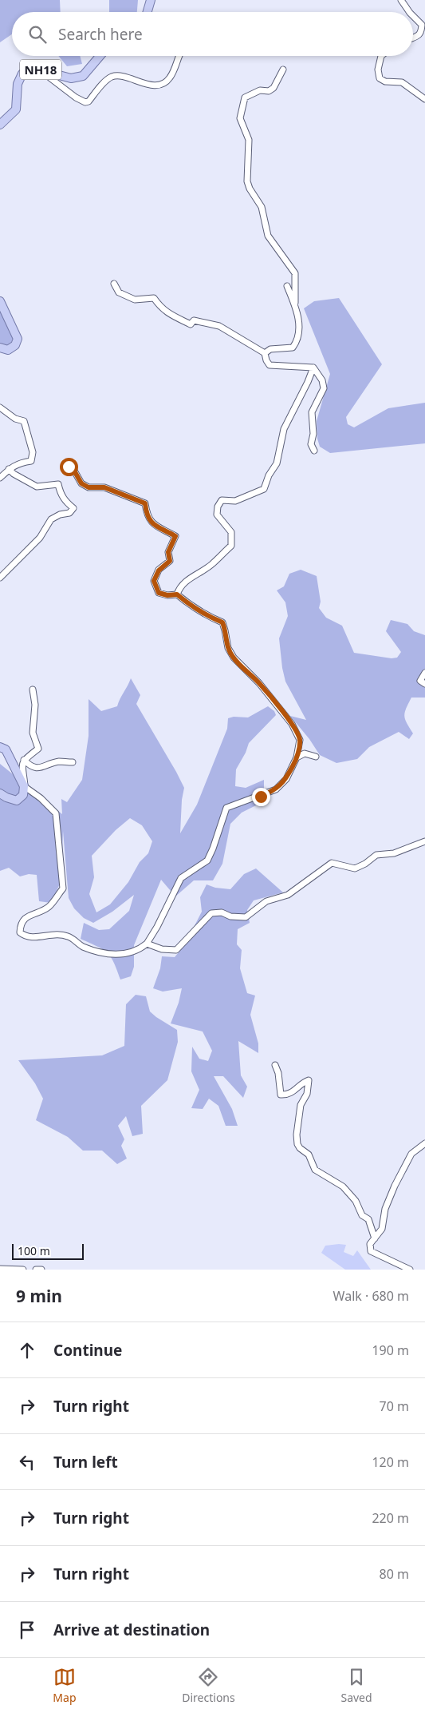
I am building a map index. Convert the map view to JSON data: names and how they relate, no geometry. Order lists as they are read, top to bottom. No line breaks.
{"streets":{"main road":["NH18"]},"scale_bar":"100 m","page":{"search":"Search here","scale":"100 m","heading":["9 min","Walk · 680 m"],"list":[["Continue","190 m"],["Turn right","70 m"],["Turn left","120 m"],["Turn right","220 m"],["Turn right","80 m"],"Arrive at destination"],"nav":["Map","Directions","Saved"]}}
